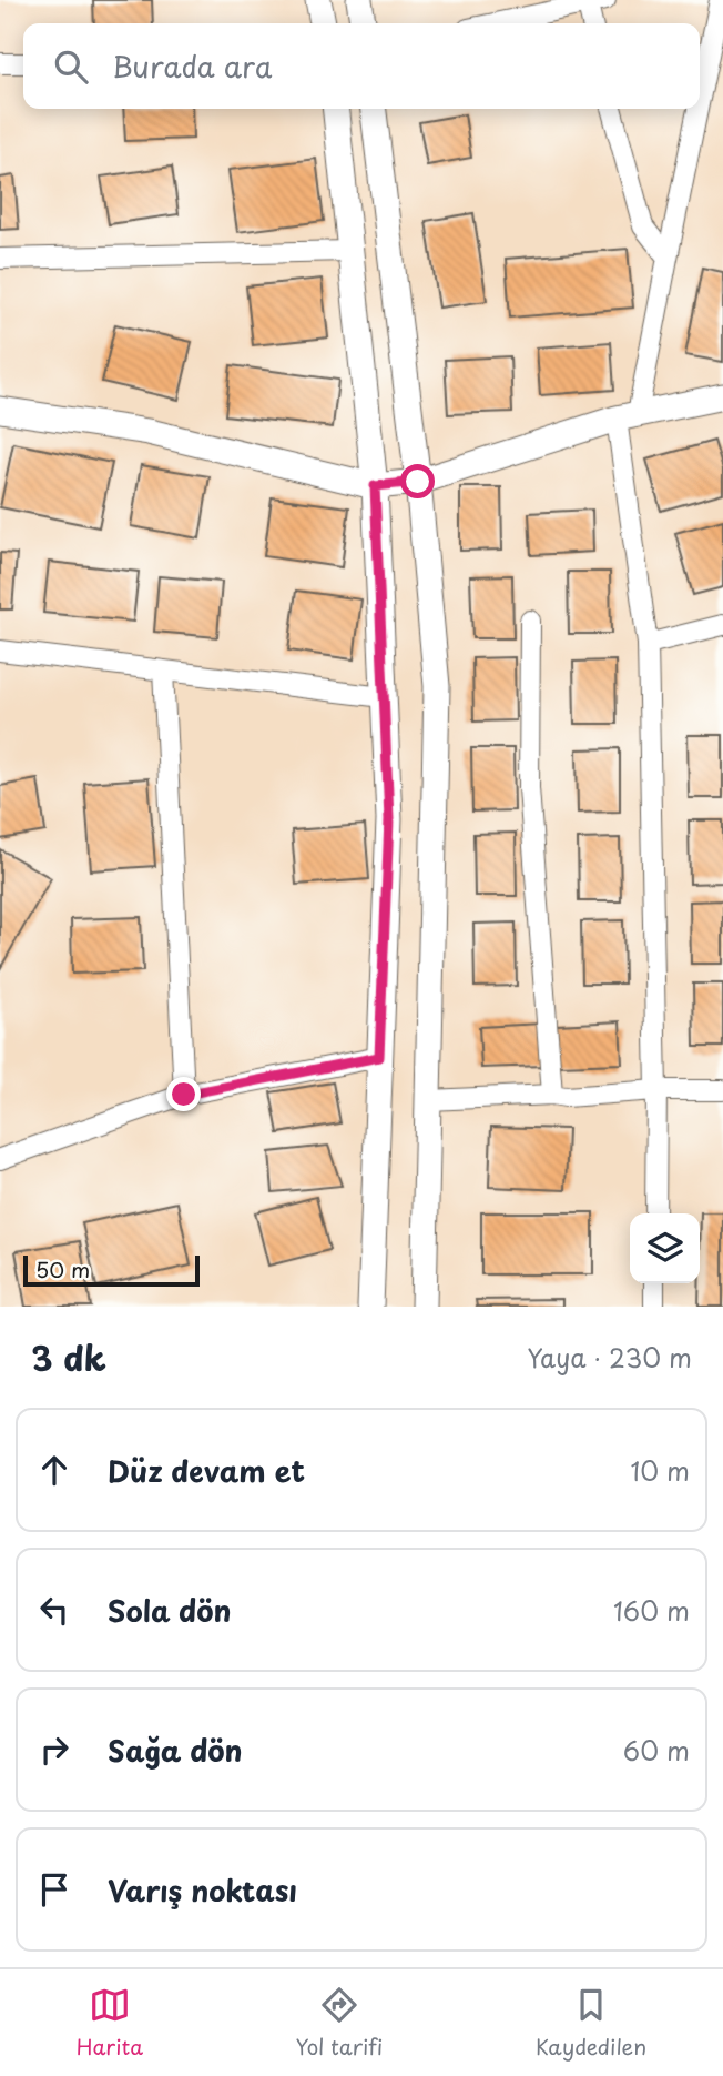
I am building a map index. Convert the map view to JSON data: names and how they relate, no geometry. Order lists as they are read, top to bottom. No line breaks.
{"scale_bar":"50 m","page":{"search":"Burada ara","scale":"50 m","heading":["3 dk","Yaya · 230 m"],"list":[["Düz devam et","10 m"],["Sola dön","160 m"],["Sağa dön","60 m"],"Varış noktası"],"nav":["Harita","Yol tarifi","Kaydedilen"]}}
